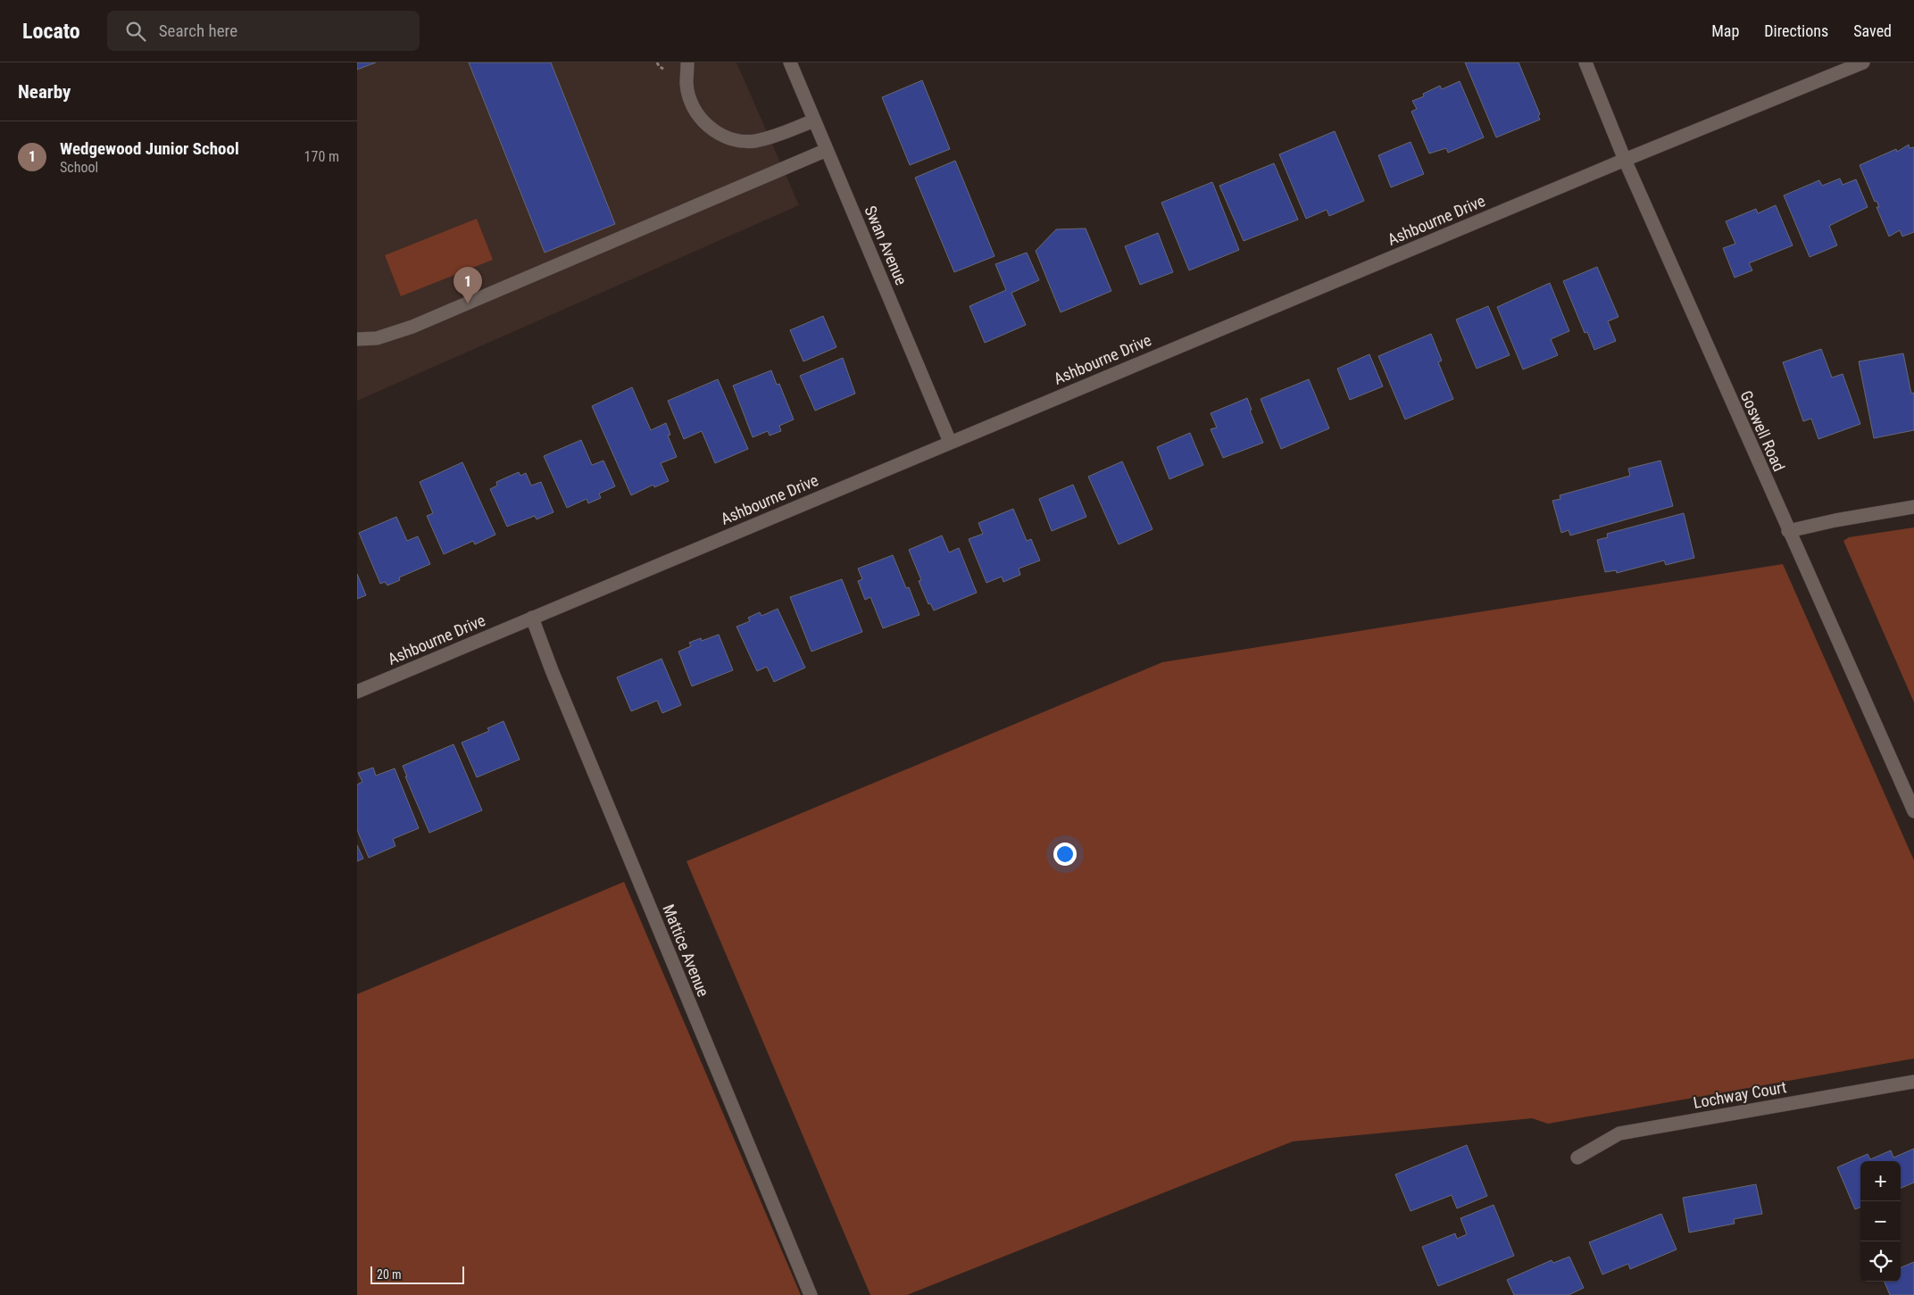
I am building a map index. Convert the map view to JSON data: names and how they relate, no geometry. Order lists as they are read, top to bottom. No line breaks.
{"streets":{"street":["Ashbourne Drive","Swan Avenue","Goswell Road","Mattice Avenue","Lochway Court"]},"crossings":[["Ashbourne Drive","Swan Avenue"],["Ashbourne Drive","Goswell Road"],["Ashbourne Drive","Mattice Avenue"]],"scale_bar":"20 m","page":{"header":"Locato","search":"Search here","nav":["Map","Directions","Saved"],"heading":"Nearby","list":[{"mark":"1","name":"Wedgewood Junior School","note":"School","value":"170 m"}],"pins":"1","map_buttons":["+","−"],"scale":"20 m"}}
